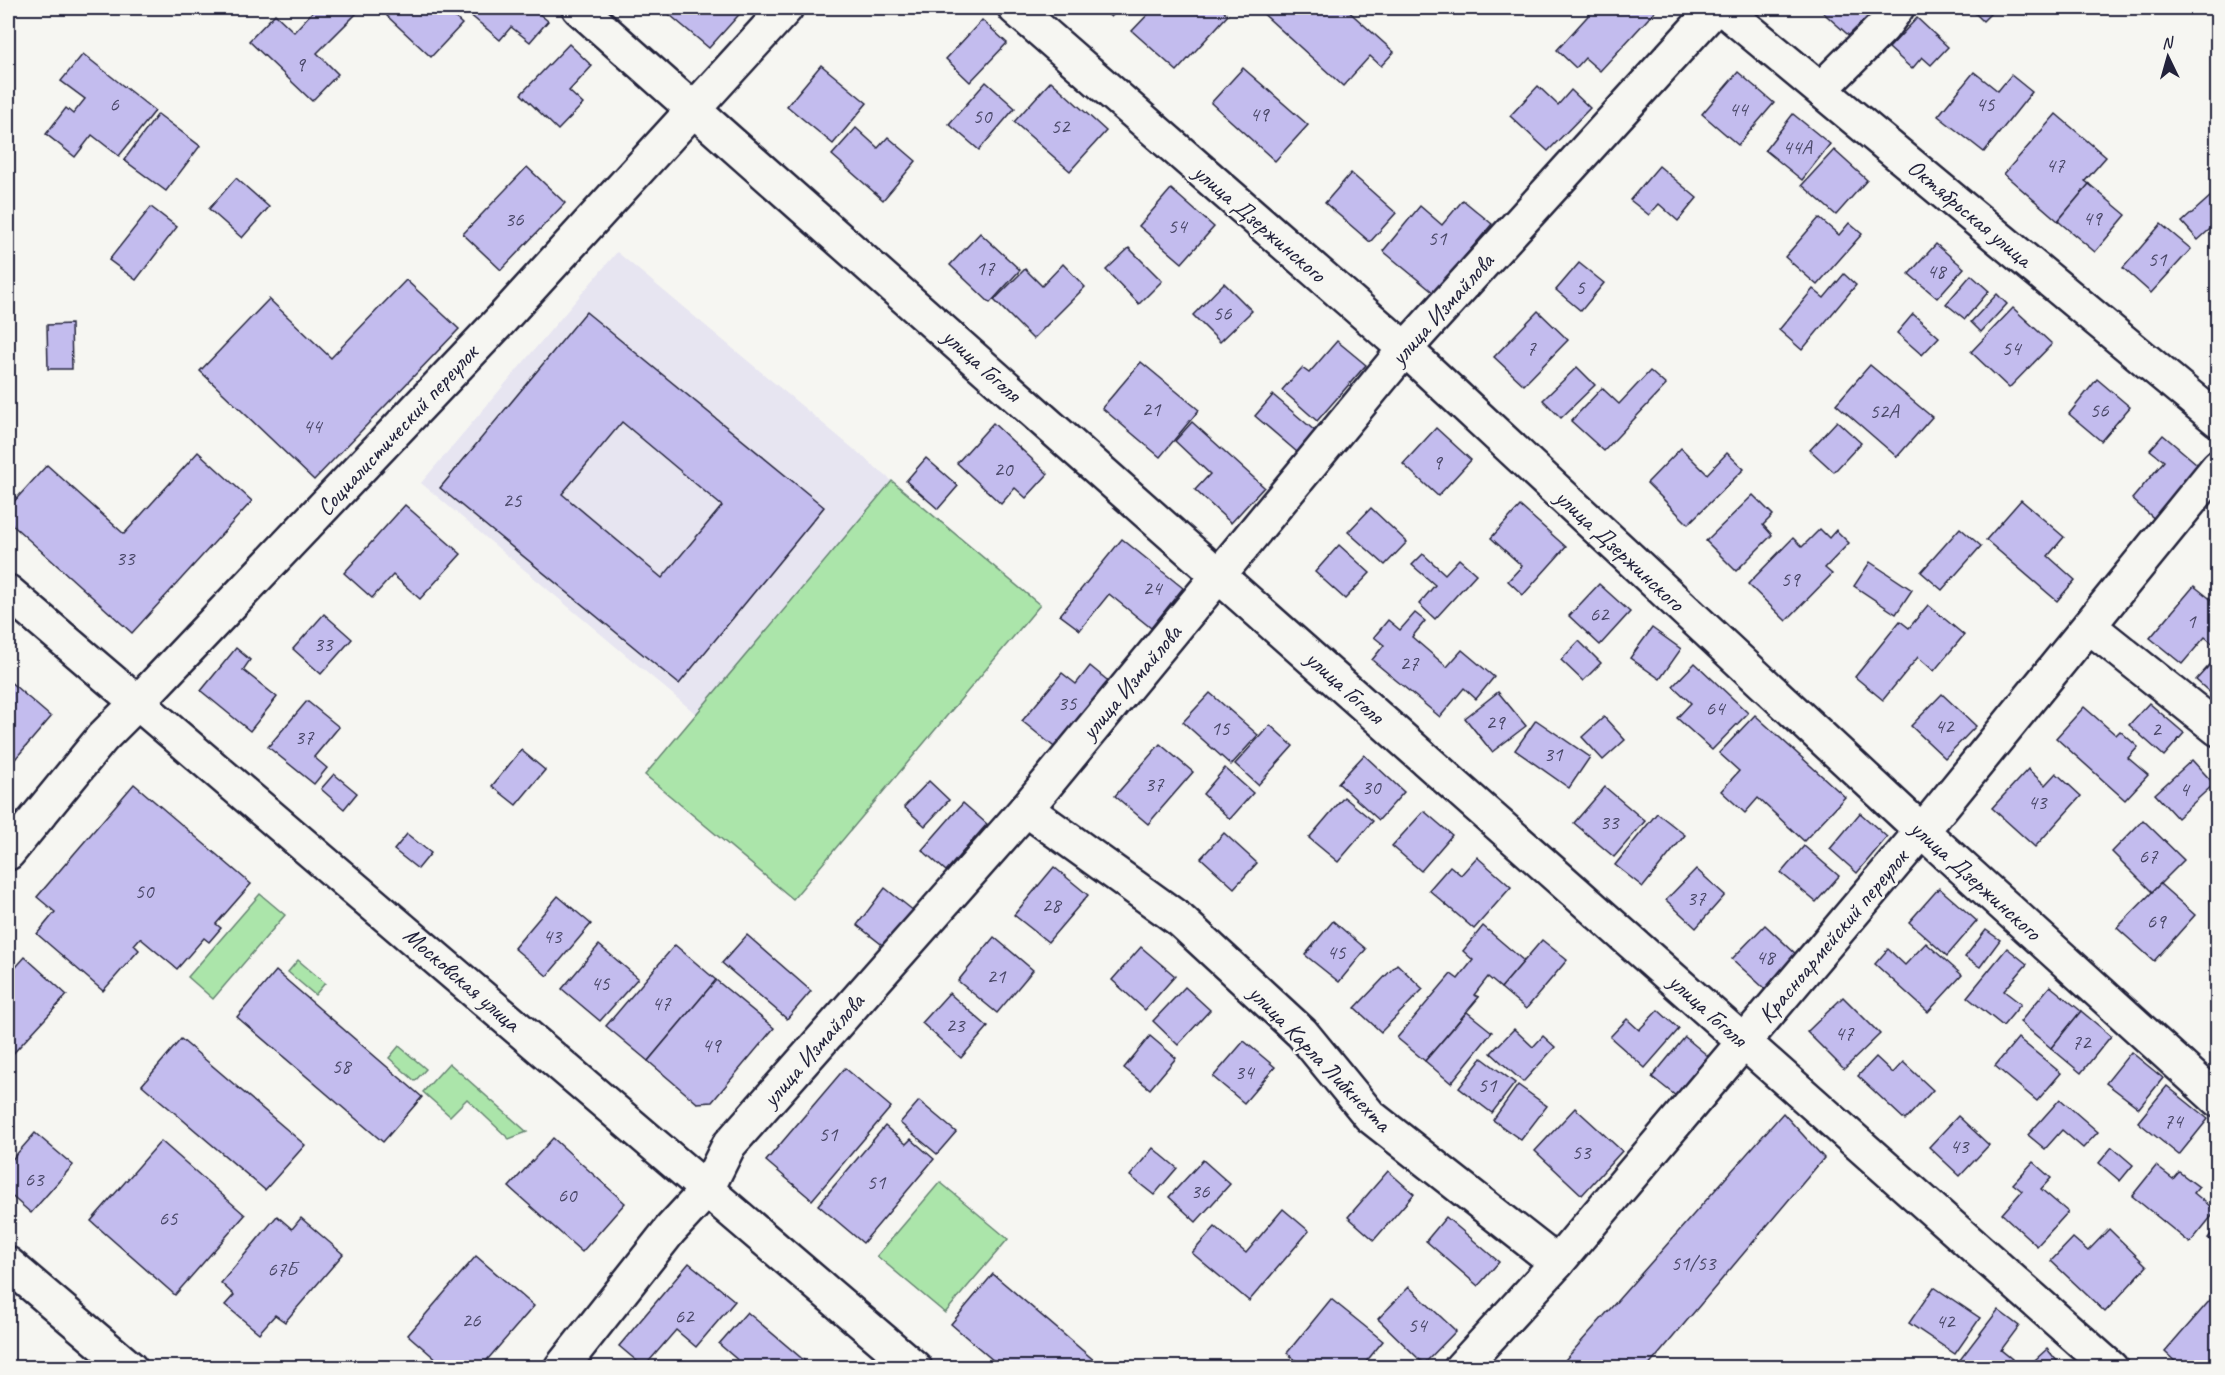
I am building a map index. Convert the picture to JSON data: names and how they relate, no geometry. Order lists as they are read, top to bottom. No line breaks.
{"streets":{"street":["Октябрьская улица","улица Дзержинского","улица Измайлова","улица Гоголя","Социалистический переулок","Красноармейский переулок","Московская улица","улица Карла Либкнехта"]},"crossings":[["улица Дзержинского","улица Измайлова"],["улица Дзержинского","Красноармейский переулок"],["улица Измайлова","улица Гоголя"],["улица Измайлова","Московская улица"],["улица Измайлова","улица Карла Либкнехта"],["улица Гоголя","Социалистический переулок"],["улица Гоголя","Красноармейский переулок"],["Социалистический переулок","Московская улица"],["Красноармейский переулок","улица Карла Либкнехта"]],"house_numbers":["9","6","45","44","49","50","52","44А","47","49","36","54","51","51","17","48","5","56","7","54","21","56","52А","44","9","20","25","33","59","24","62","1","33","27","35","64","29","42","15","2","37","31","37","30","4","43","33","67","50","37","28","69","43","45","48","21","45","47","23","47","72","49","58","34","51","74","51","43","53","63","51","36","60","65","51/53","67Б","62","26","42","54"],"north":"top"}
